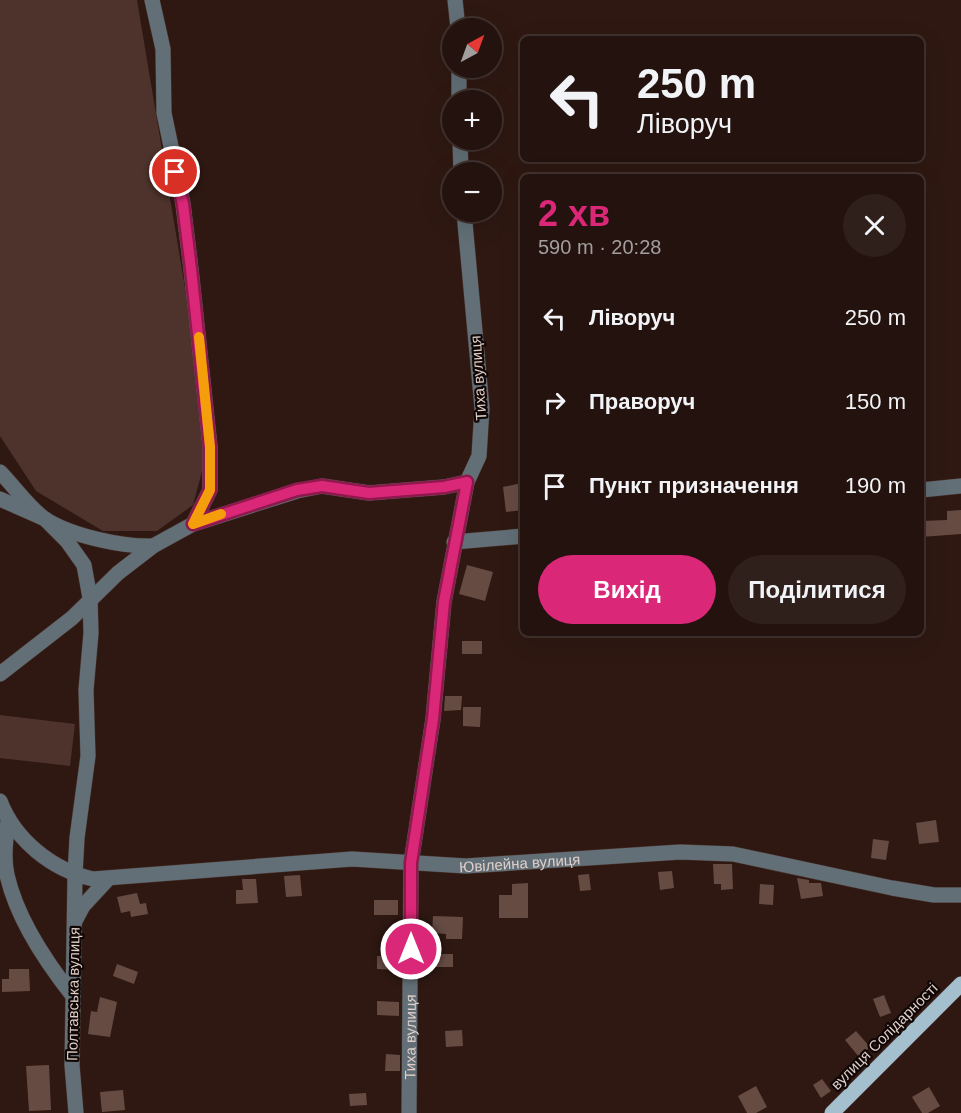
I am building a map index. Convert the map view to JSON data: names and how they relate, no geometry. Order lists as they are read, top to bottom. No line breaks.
{"streets":{"main road":["вулиця Солідарності"],"street":["Тиха вулиця","Ювілейна вулиця","Полтавська вулиця"]},"crossings":[["Тиха вулиця","Ювілейна вулиця"],["Ювілейна вулиця","Полтавська вулиця"]],"north":"top right","page":{"map_buttons":["+","−"],"turn":["250 m","Ліворуч"],"heading":["2 хв","590 m · 20:28"],"list":[{"name":"Ліворуч","value":"250 m"},{"name":"Праворуч","value":"150 m"},{"name":"Пункт призначення","value":"190 m"}],"buttons":["Вихід","Поділитися"]}}
